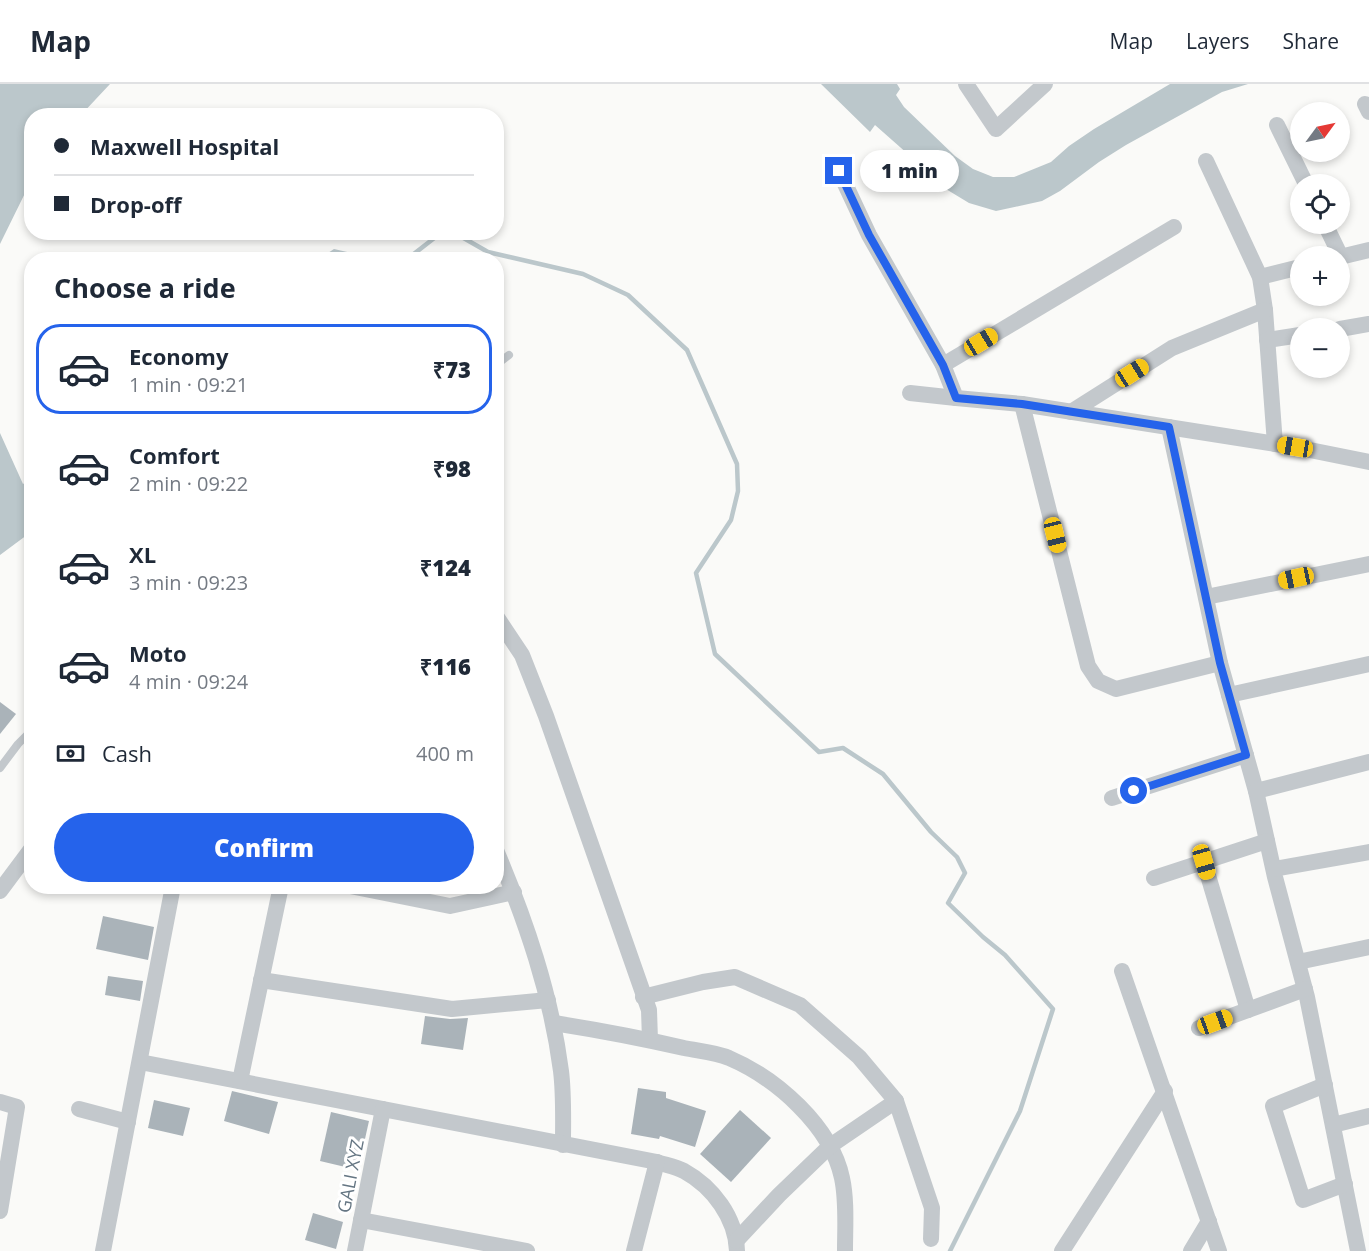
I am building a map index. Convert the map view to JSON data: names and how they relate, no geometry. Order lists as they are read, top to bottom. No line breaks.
{"streets":{"street":["GALI XYZ"]},"north":"top right","page":{"header":"Map","nav":["Map","Layers","Share"],"map_buttons":["+","−"],"banner":["Maxwell Hospital","Drop-off"],"bubble":"1 min","heading":"Choose a ride","list":[{"name":"Economy","note":"1 min · 09:21","value":"₹73"},{"name":"Comfort","note":"2 min · 09:22","value":"₹98"},{"name":"XL","note":"3 min · 09:23","value":"₹124"},{"name":"Moto","note":"4 min · 09:24","value":"₹116"}],"pay":["Cash","400 m"],"buttons":"Confirm"}}
